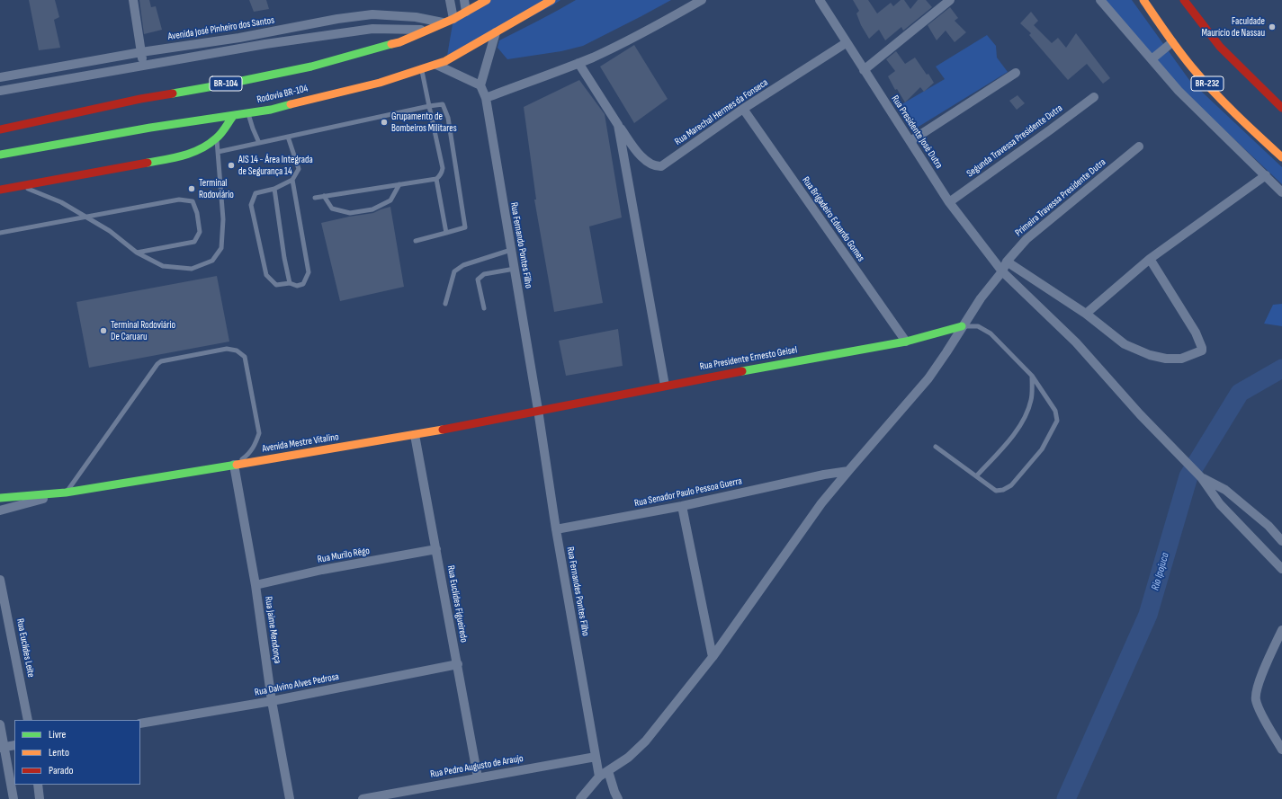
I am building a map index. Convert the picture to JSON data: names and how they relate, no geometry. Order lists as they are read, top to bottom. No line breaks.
{"streets":{"main road":["BR-104","BR-232","Rodovia BR-104","Rua Presidente Ernesto Geisel","Avenida Mestre Vitalino"],"street":["Avenida José Pinheiro dos Santos","Rua Marechal Hermes da Fonseca","Rua Presidente José Dutra","Segunda Travessa Presidente Dutra","Primeira Travessa Presidente Dutra","Rua Brigadeiro Eduardo Gomes","Rua Fernando Pontes Filho","Rua Senador Paulo Pessoa Guerra","Rua Murilo Rêgo","Rua Fernandes Pontes Filho","Rua Euclides Figueiredo","Rua Jaime Mendonça","Rua Euclides Leite","Rua Dalvino Alves Pedrosa","Rua Pedro Augusto de Araujo"]},"crossings":[["Avenida José Pinheiro dos Santos","BR-104"],["Rua Marechal Hermes da Fonseca","Rua Presidente José Dutra"],["Rua Marechal Hermes da Fonseca","Rua Brigadeiro Eduardo Gomes"],["Rua Presidente José Dutra","Segunda Travessa Presidente Dutra"],["Rua Presidente José Dutra","Primeira Travessa Presidente Dutra"],["Primeira Travessa Presidente Dutra","Rua Presidente Ernesto Geisel"],["Primeira Travessa Presidente Dutra","Rua Senador Paulo Pessoa Guerra"],["Primeira Travessa Presidente Dutra","Rua Fernandes Pontes Filho"],["Rua Brigadeiro Eduardo Gomes","Rua Presidente Ernesto Geisel"],["Rua Fernando Pontes Filho","Rua Presidente Ernesto Geisel"],["Rua Fernando Pontes Filho","Avenida Mestre Vitalino"],["Rua Fernando Pontes Filho","Rua Fernandes Pontes Filho"],["Rua Presidente Ernesto Geisel","Avenida Mestre Vitalino"],["Rua Presidente Ernesto Geisel","Rua Fernandes Pontes Filho"],["Avenida Mestre Vitalino","Rua Fernandes Pontes Filho"],["Avenida Mestre Vitalino","Rua Euclides Figueiredo"],["Avenida Mestre Vitalino","Rua Jaime Mendonça"],["Rua Senador Paulo Pessoa Guerra","Rua Fernandes Pontes Filho"],["Rua Murilo Rêgo","Rua Euclides Figueiredo"],["Rua Murilo Rêgo","Rua Jaime Mendonça"],["Rua Fernandes Pontes Filho","Rua Pedro Augusto de Araujo"],["Rua Euclides Figueiredo","Rua Dalvino Alves Pedrosa"],["Rua Euclides Figueiredo","Rua Pedro Augusto de Araujo"],["Rua Jaime Mendonça","Rua Dalvino Alves Pedrosa"]],"water":["Rio Ipojuca"],"places":["Faculdade Maurício de Nassau","Grupamento de Bombeiros Militares","AIS 14 - Área Integrada de Segurança 14","Terminal Rodoviário","Terminal Rodoviário De Caruaru"],"legend":["Livre","Lento","Parado"]}
